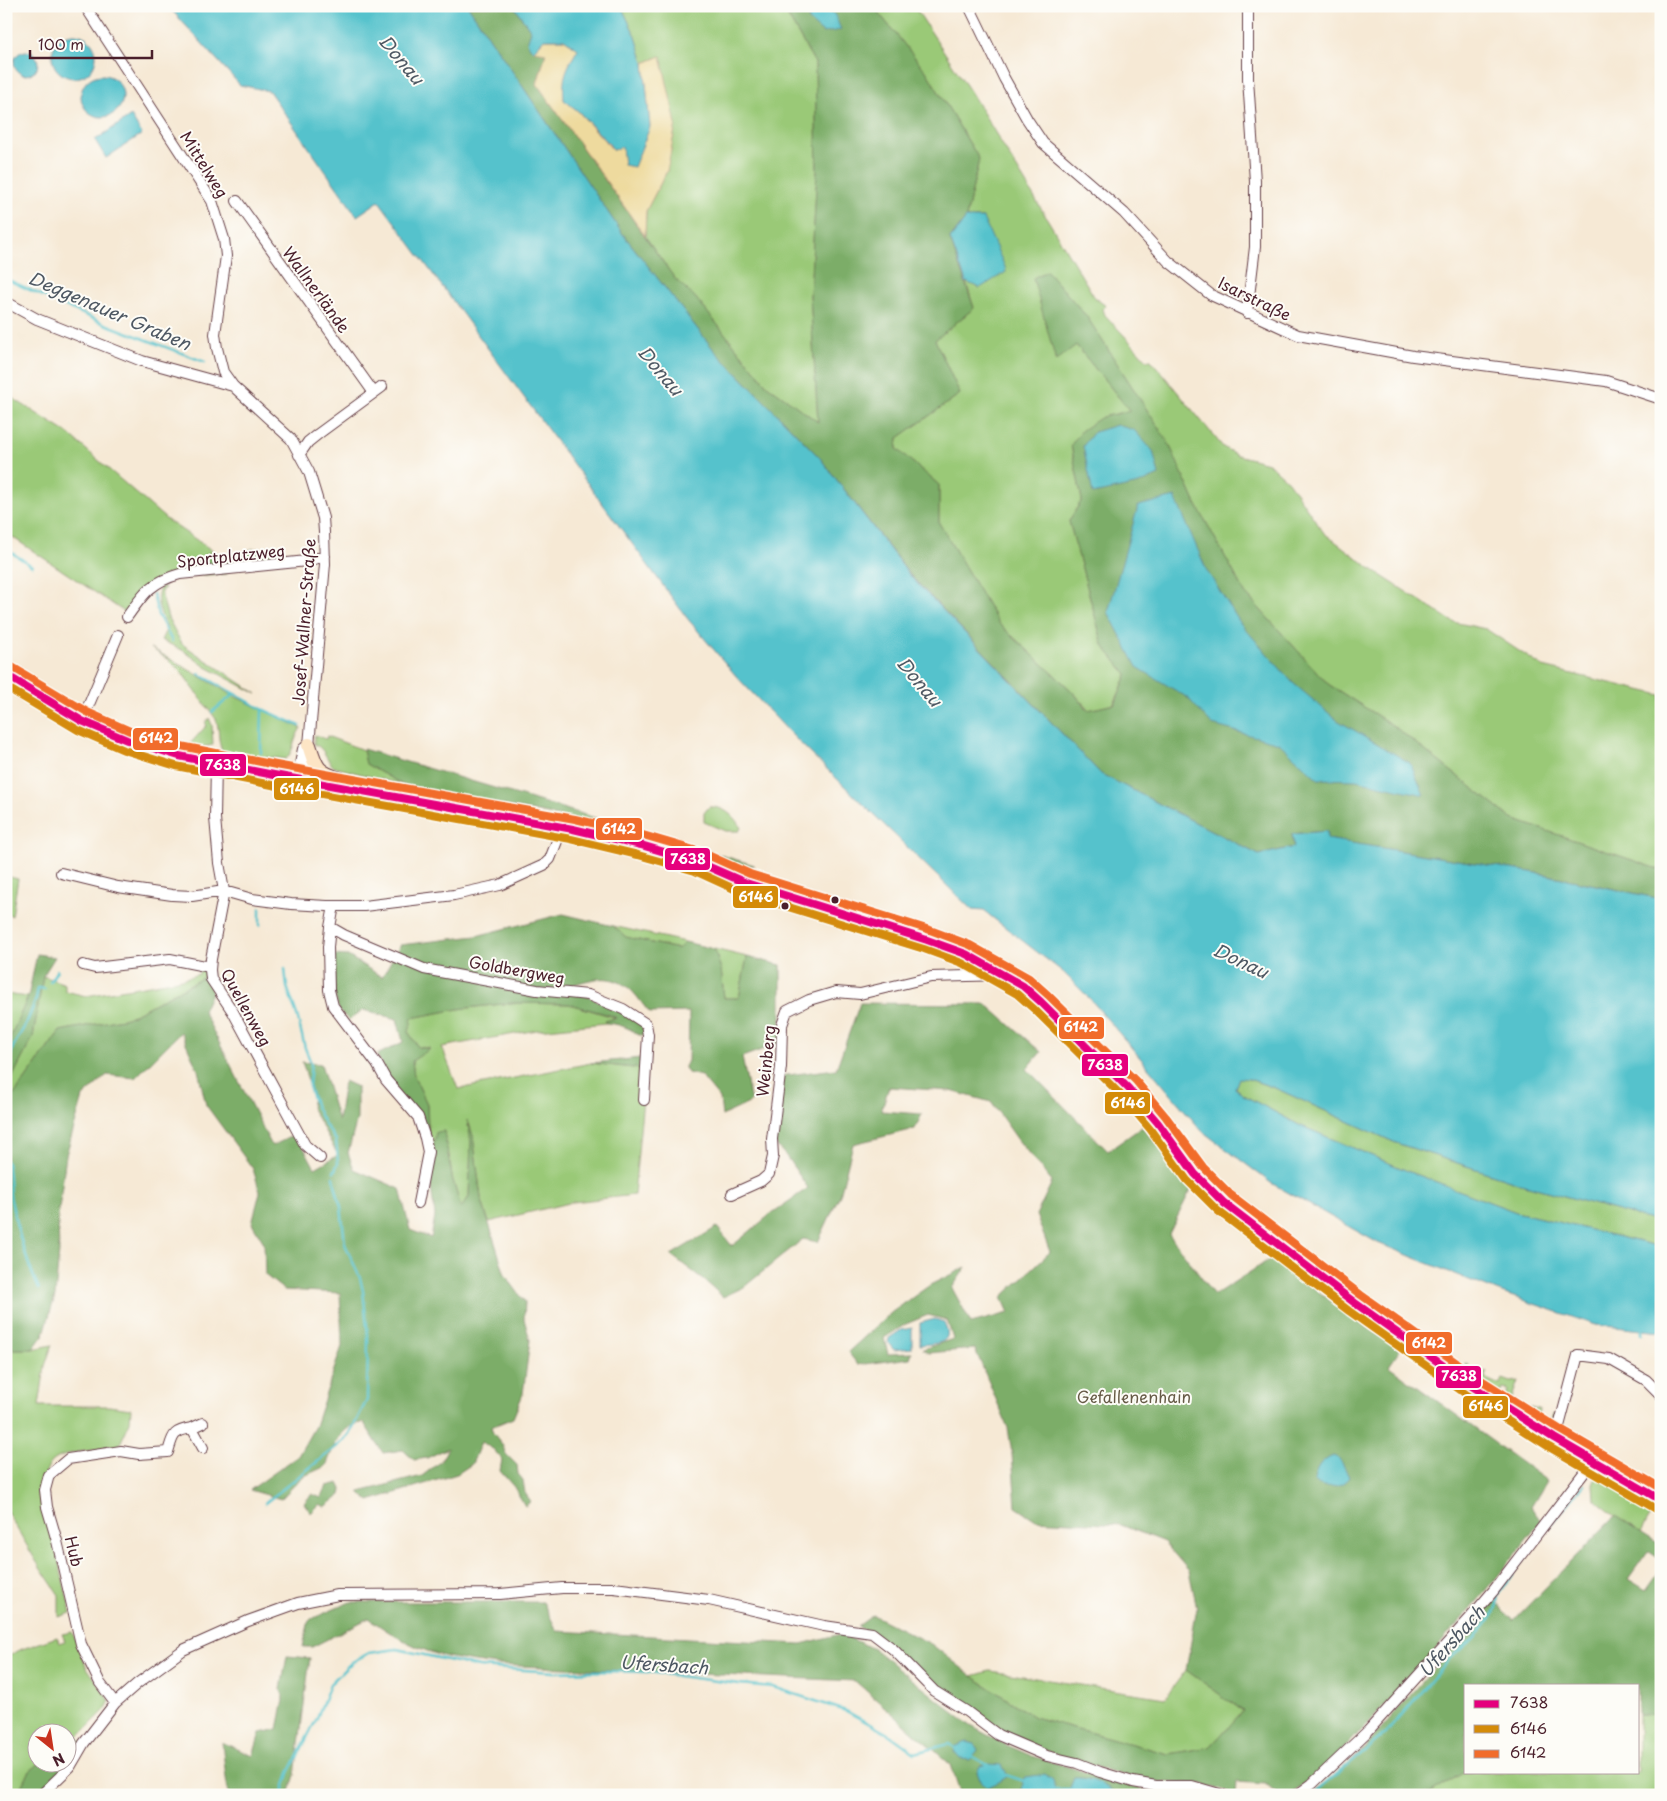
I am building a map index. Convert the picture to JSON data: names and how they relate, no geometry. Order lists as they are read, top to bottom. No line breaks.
{"streets":{"street":["Mittelweg","Wallnerlände","Isarstraße","Sportplatzweg","Josef-Wallner-Straße","Goldbergweg","Quellenweg","Weinberg","Hub"]},"crossings":[["Mittelweg","Josef-Wallner-Straße"],["Wallnerlände","Josef-Wallner-Straße"],["Sportplatzweg","Josef-Wallner-Straße"]],"water":["Donau","Deggenauer Graben","Ufersbach"],"parks":["Gefallenenhain"],"lines":["transit line 6142","transit line 7638","transit line 6146"],"legend":["7638","6146","6142"],"scale_bar":"100 m","north":"bottom right"}
